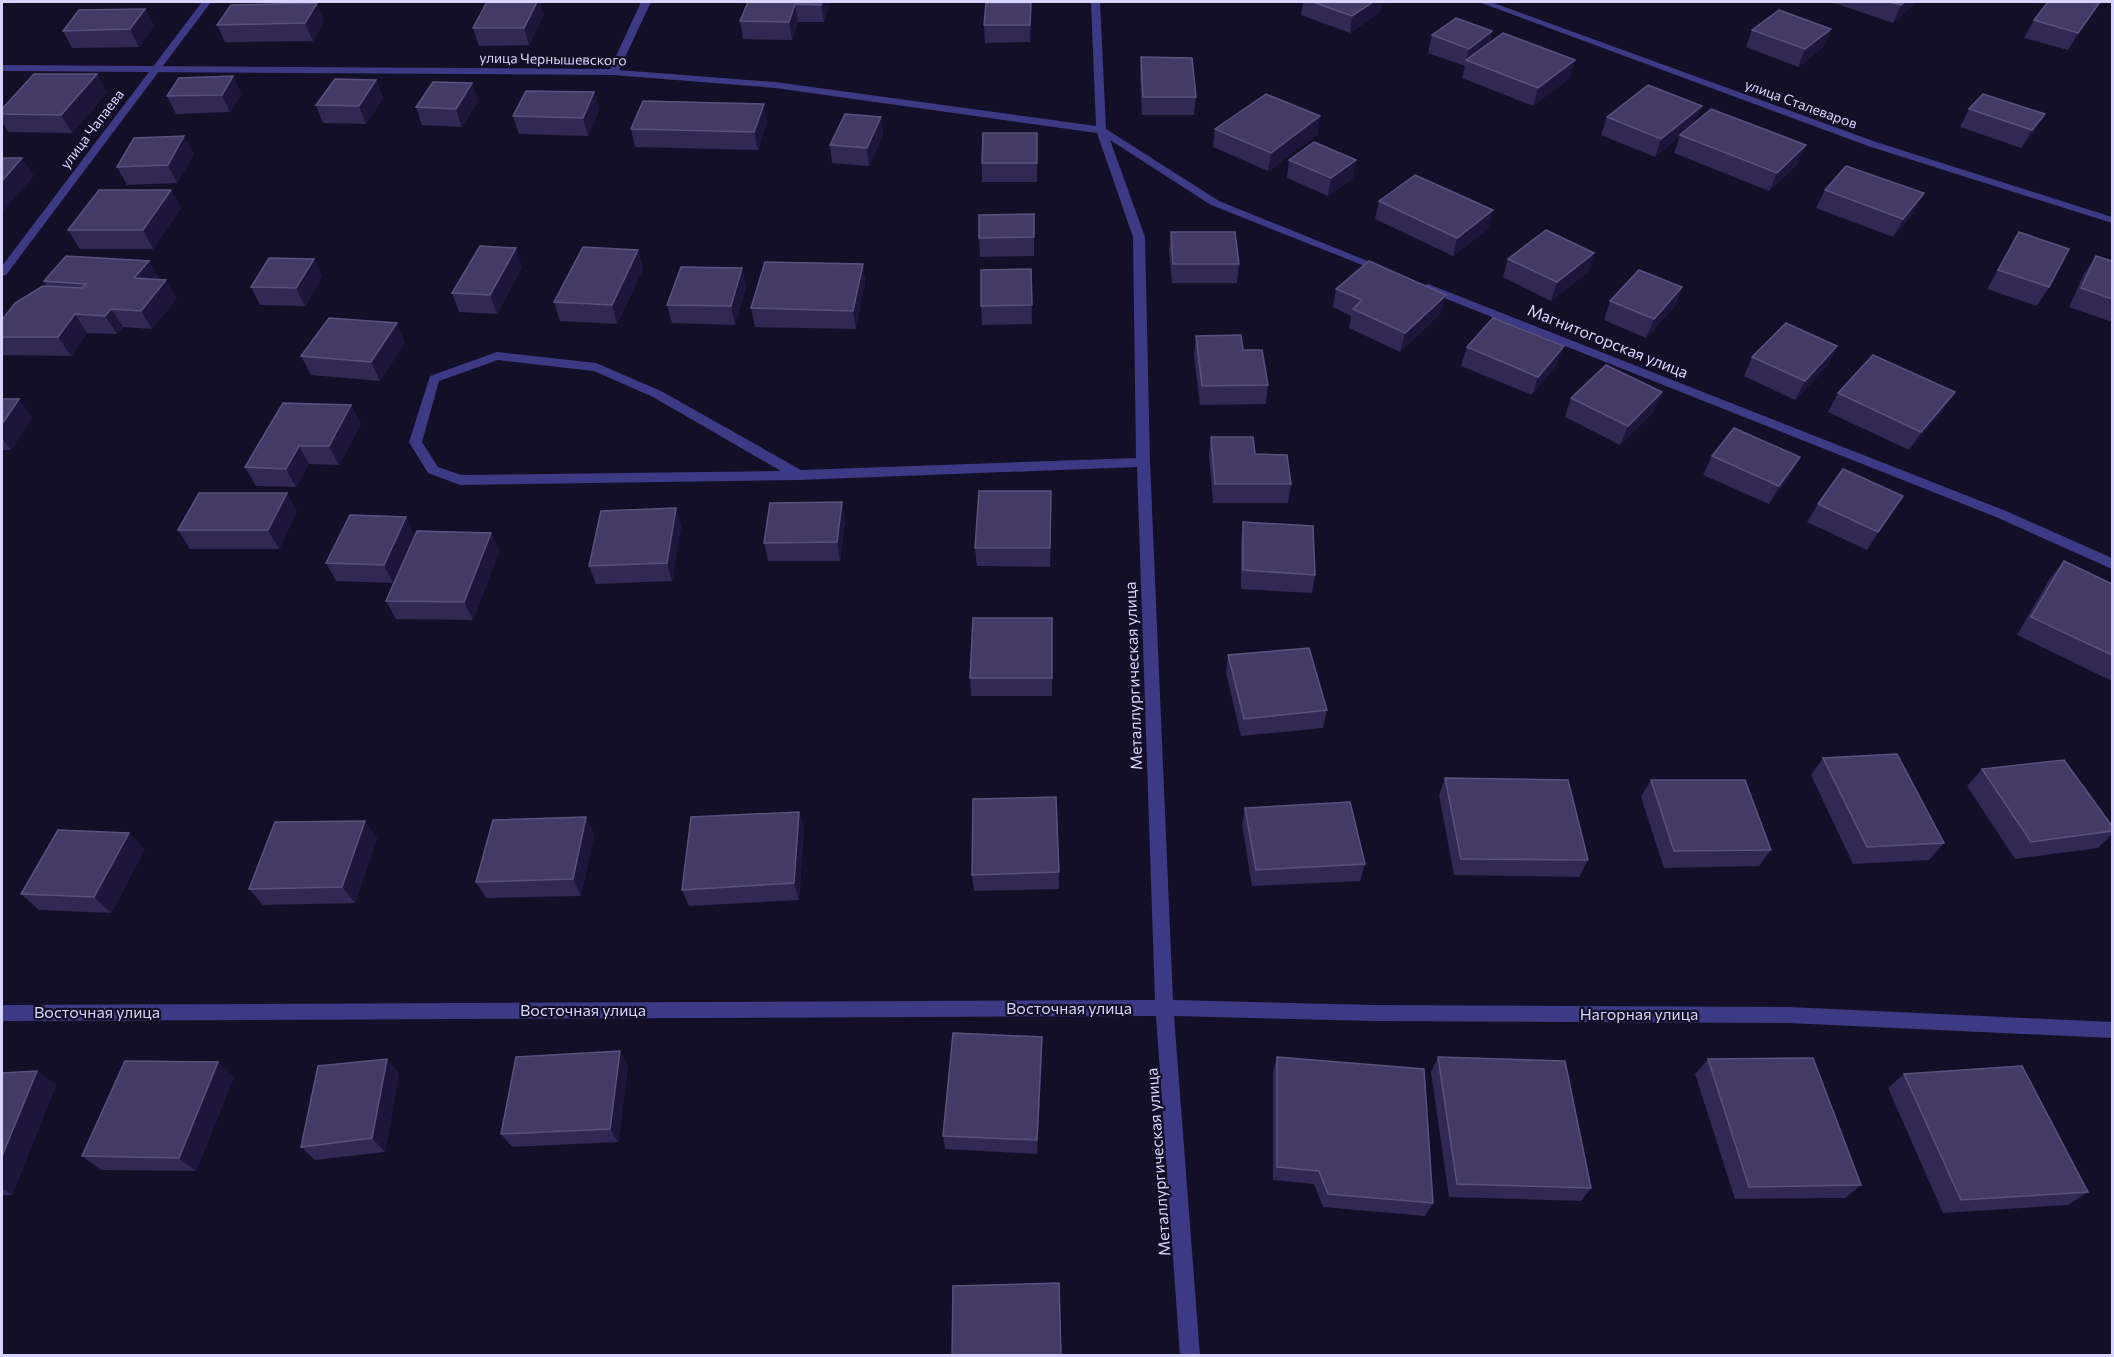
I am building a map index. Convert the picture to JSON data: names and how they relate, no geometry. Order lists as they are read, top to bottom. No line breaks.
{"streets":{"street":["улица Чернышевского","улица Сталеваров","улица Чапаева","Магнитогорская улица","Металлургическая улица","Восточная улица","Нагорная улица"]},"crossings":[["улица Чернышевского","улица Чапаева"],["улица Чернышевского","Металлургическая улица"],["Металлургическая улица","Восточная улица"],["Металлургическая улица","Нагорная улица"],["Восточная улица","Нагорная улица"]]}
